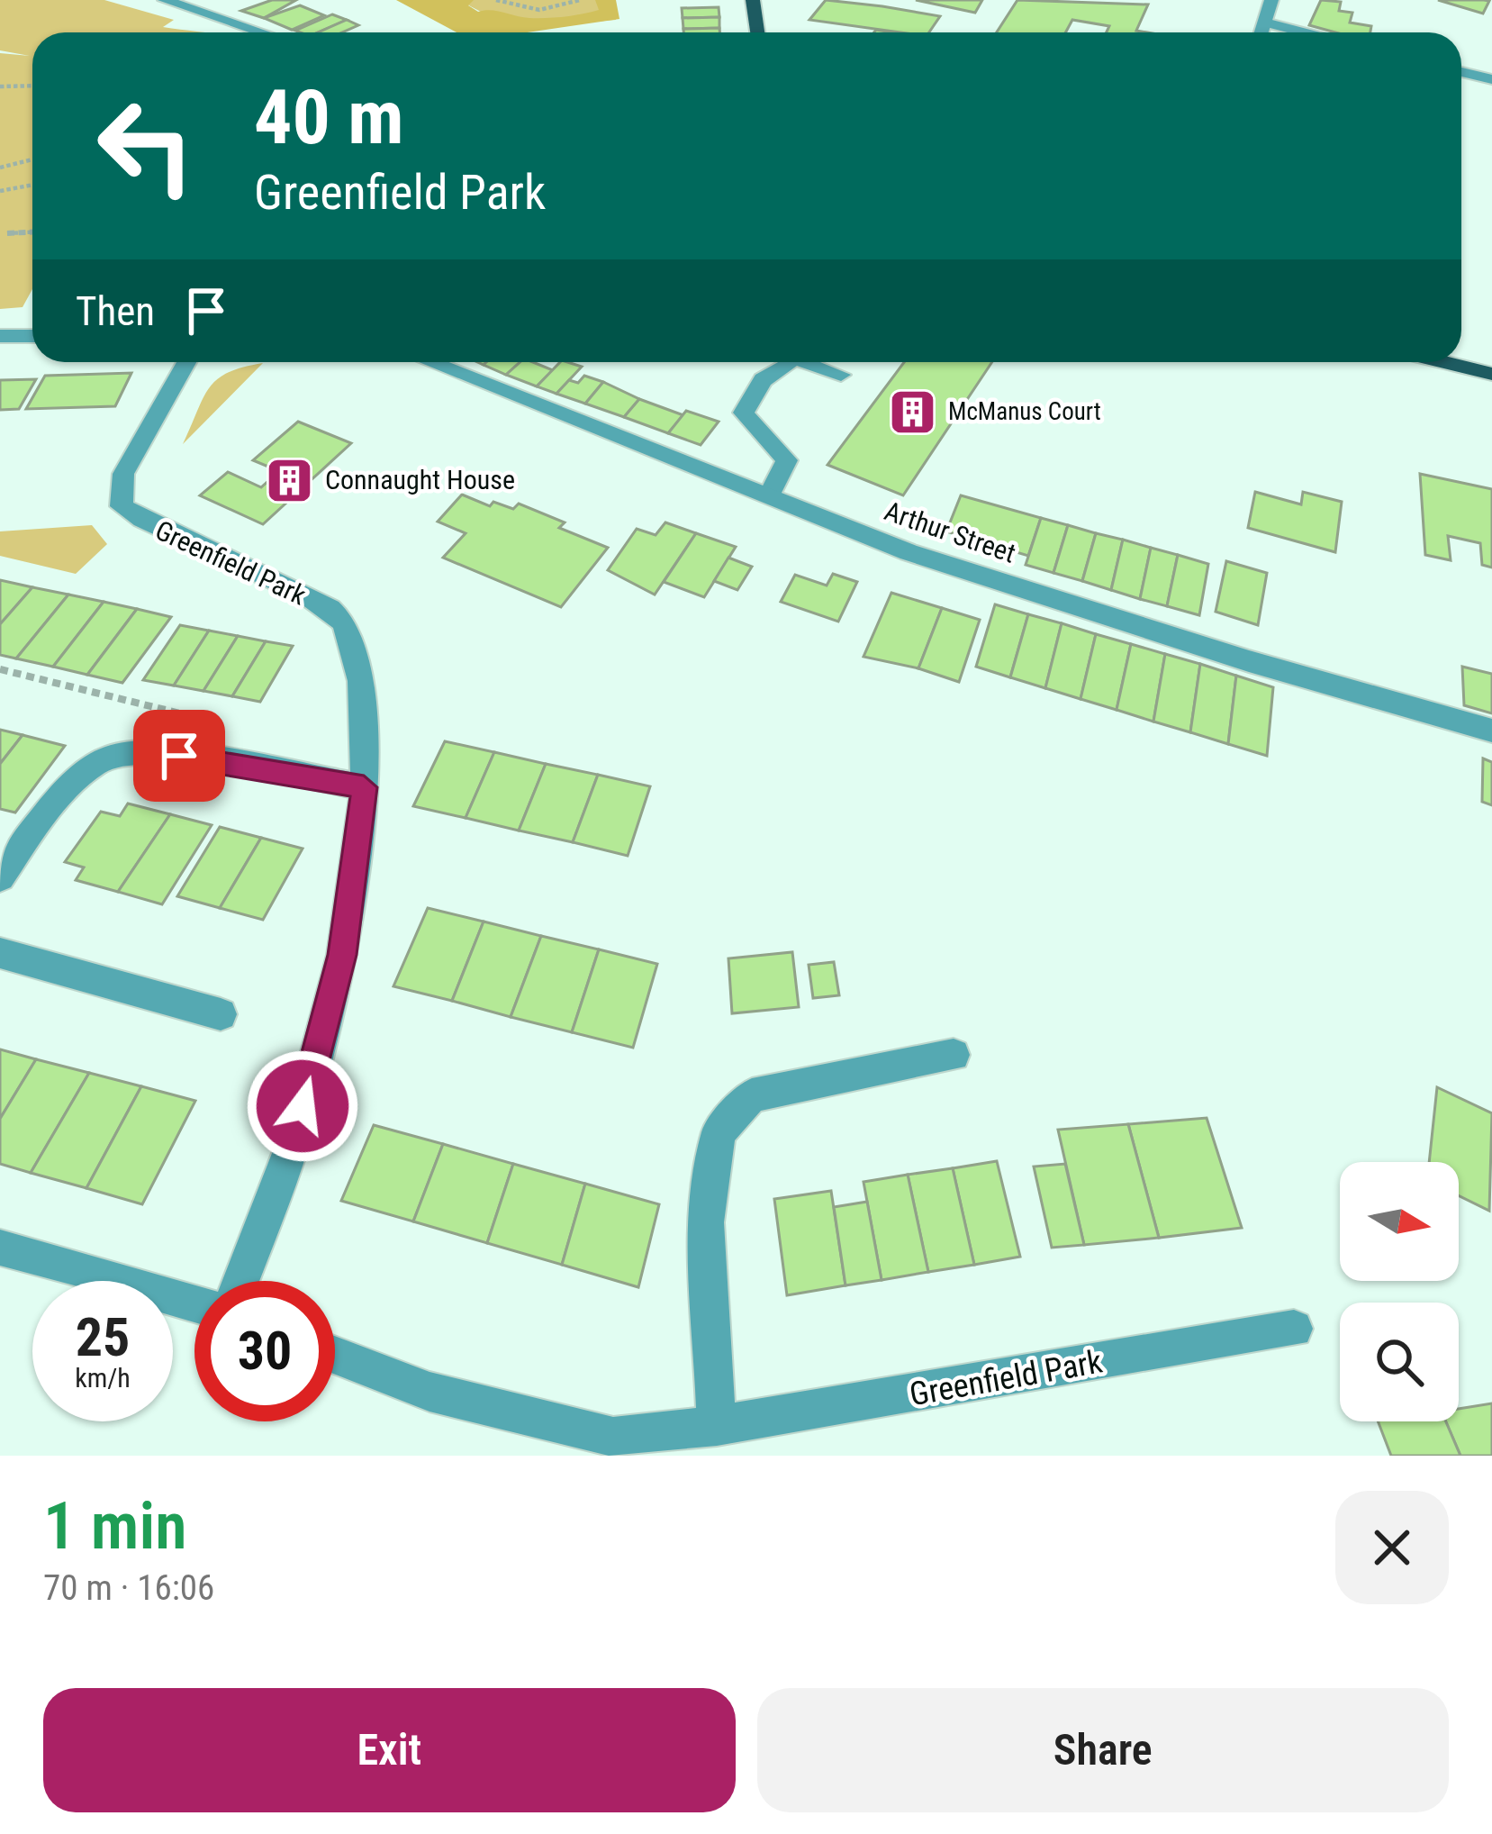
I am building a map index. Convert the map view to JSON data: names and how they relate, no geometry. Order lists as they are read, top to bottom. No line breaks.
{"streets":{"street":["Arthur Street","Greenfield Park"]},"places":{"building":["McManus Court","Connaught House"]},"north":"right","page":{"turn":["40 m","Greenfield Park"],"then":"Then","speed":"25 km/h","limit":"30","heading":["1 min","70 m · 16:06"],"buttons":["Exit","Share"]}}
